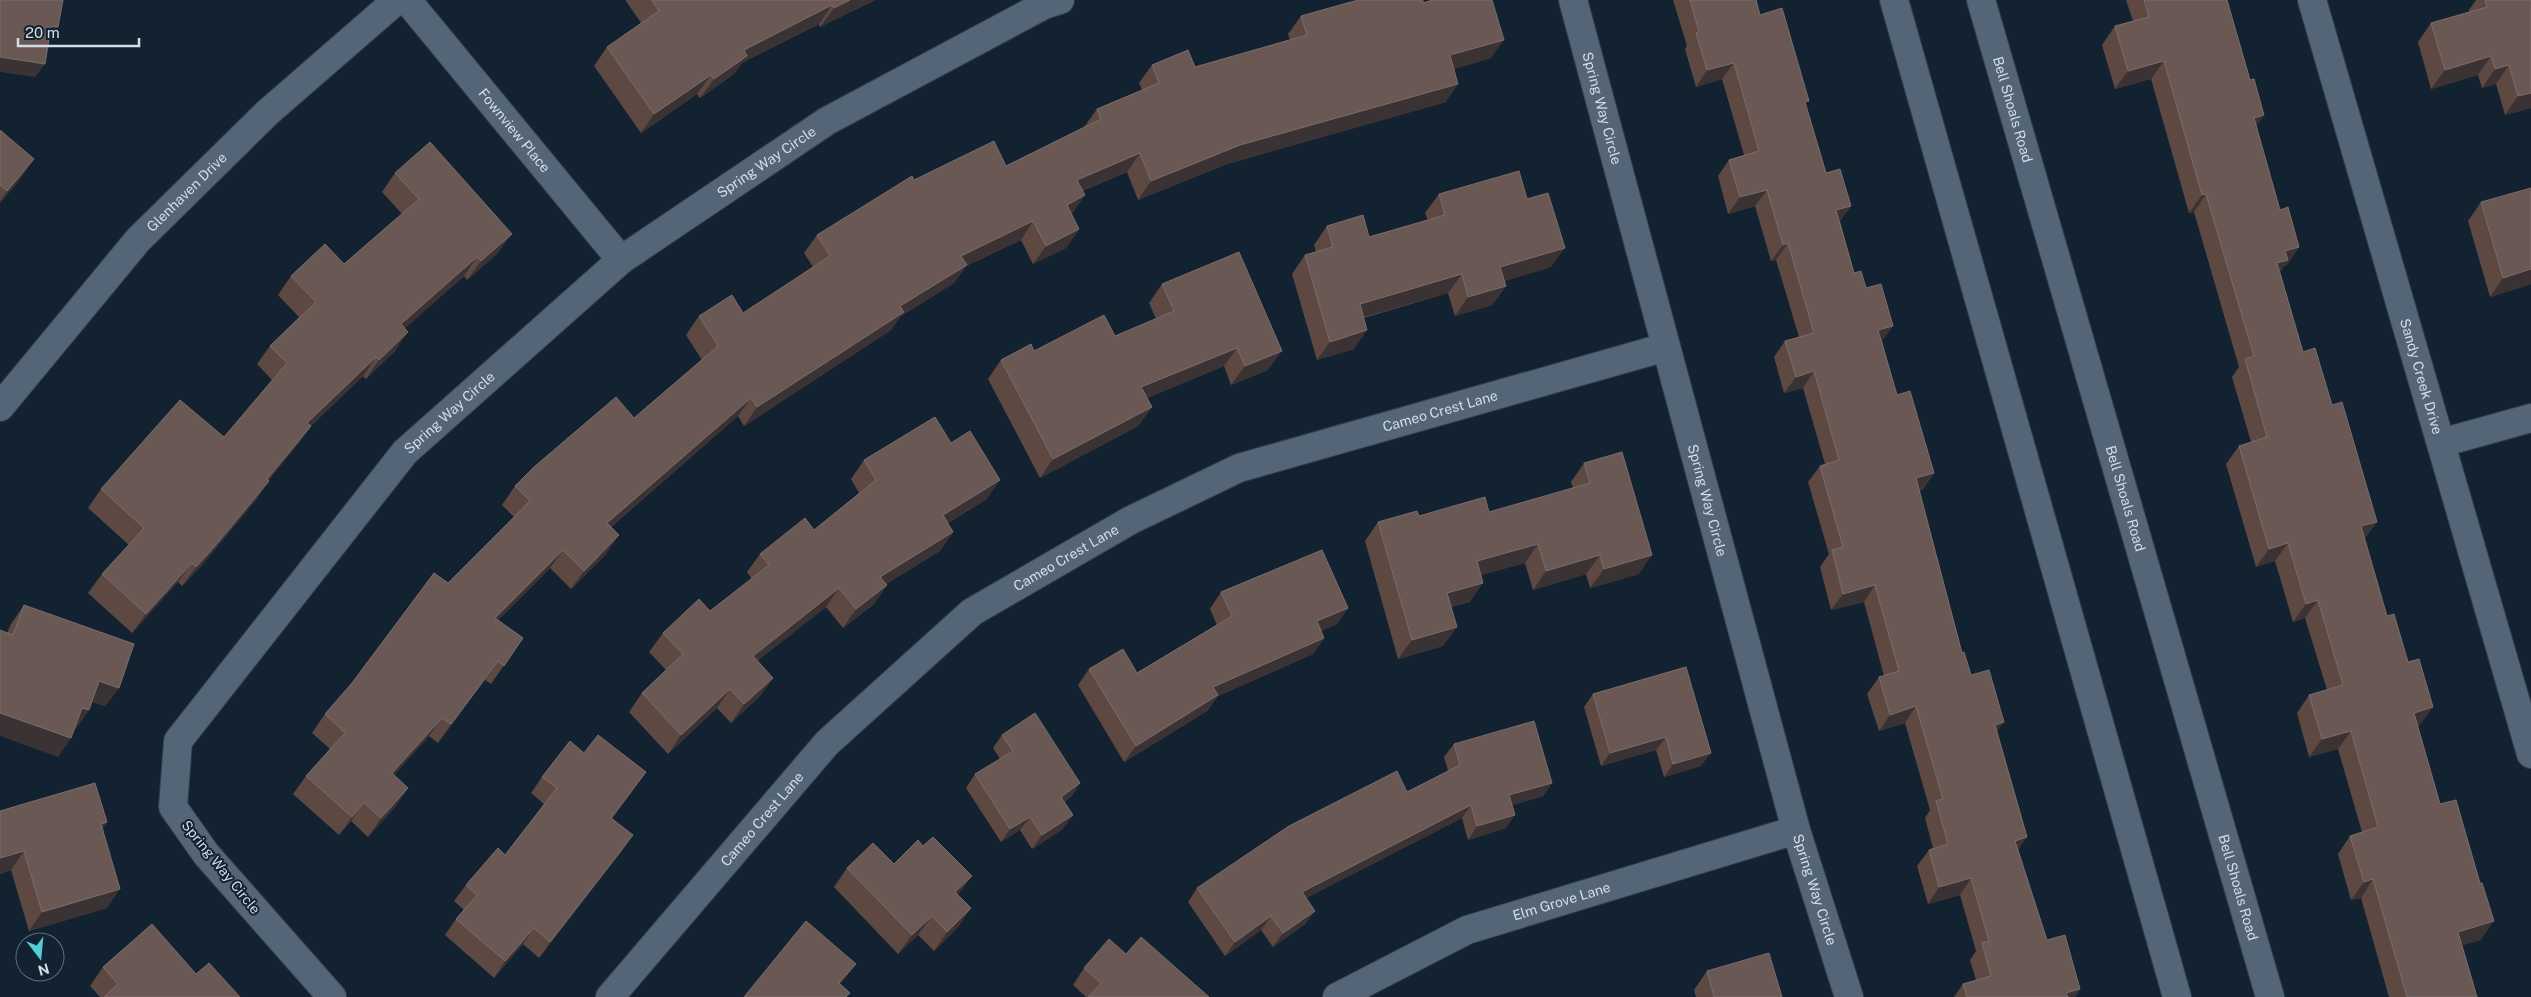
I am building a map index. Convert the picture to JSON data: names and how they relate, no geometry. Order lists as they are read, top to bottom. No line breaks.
{"streets":{"street":["Spring Way Circle","Bell Shoals Road","Fownview Place","Glenhaven Drive","Sandy Creek Drive","Cameo Crest Lane","Elm Grove Lane"]},"crossings":[["Spring Way Circle","Fownview Place"],["Spring Way Circle","Cameo Crest Lane"],["Spring Way Circle","Elm Grove Lane"]],"scale_bar":"20 m","north":"bottom"}
